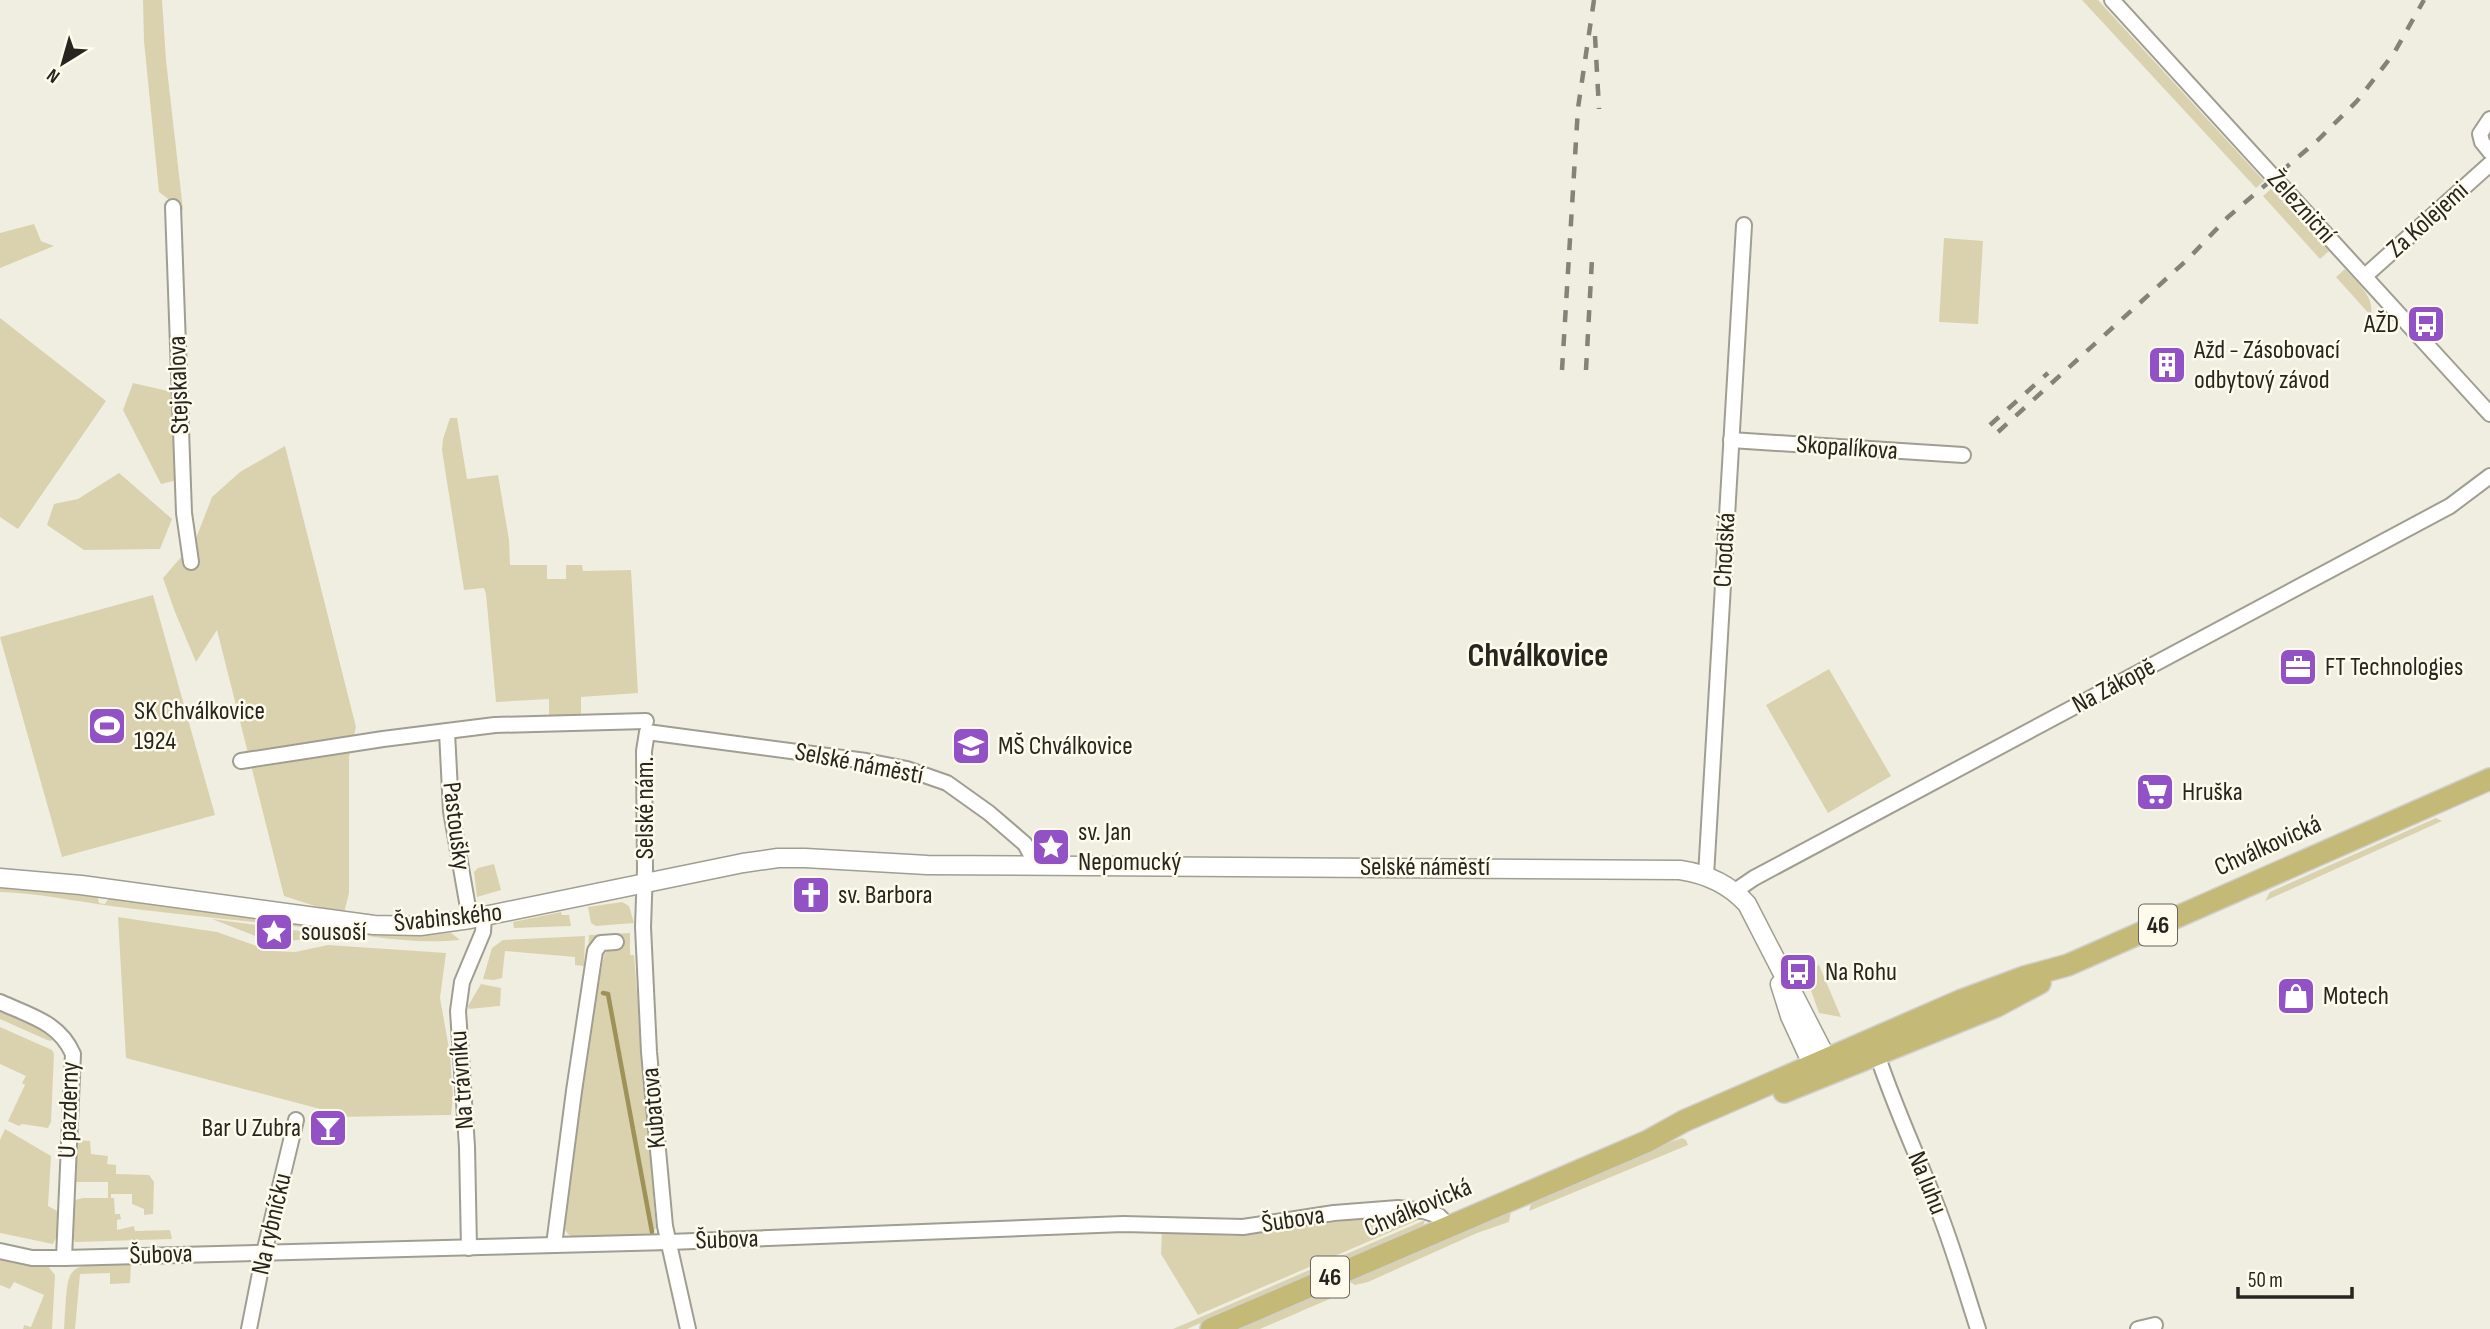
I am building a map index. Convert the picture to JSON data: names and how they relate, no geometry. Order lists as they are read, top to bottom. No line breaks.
{"streets":{"main road":["Chválkovická","46"],"street":["Železniční","Za Kolejemi","Stejskalova","Skopalíkova","Chodská","Na Zákopě","Selské náměstí","Selské nám.","Pastoušky","Švabinského","Na trávníku","Kubatova","U pazderny","Na luhu","Šubova","Na rybníčku"]},"crossings":[["Železniční","Za Kolejemi"],["Skopalíkova","Chodská"],["Chodská","Selské náměstí"],["Na Zákopě","Selské náměstí"],["Selské náměstí","Selské nám."],["Selské náměstí","Pastoušky"],["Selské náměstí","Chválkovická"],["Selské náměstí","Švabinského"],["Selské náměstí","Kubatova"],["Selské nám.","Švabinského"],["Selské nám.","Kubatova"],["Pastoušky","Švabinského"],["Pastoušky","Na trávníku"],["Chválkovická","Na luhu"],["Chválkovická","Šubova"],["Švabinského","Na trávníku"],["Švabinského","Kubatova"],["Na trávníku","Šubova"],["Kubatova","Šubova"],["U pazderny","Šubova"],["Šubova","Na rybníčku"]],"districts":["Chválkovice"],"places":{"bus stop":["AŽD","Na Rohu"],"building":["Ažd - Zásobovací odbytový závod"],"office":["FT Technologies"],"sports":["SK Chválkovice 1924"],"school or university":["MŠ Chválkovice"],"supermarket":["Hruška"],"place":["sv. Jan Nepomucký","sousoší"],"church":["sv. Barbora"],"shop":["Motech"],"bar":["Bar U Zubra"]},"scale_bar":"50 m","north":"bottom left"}
